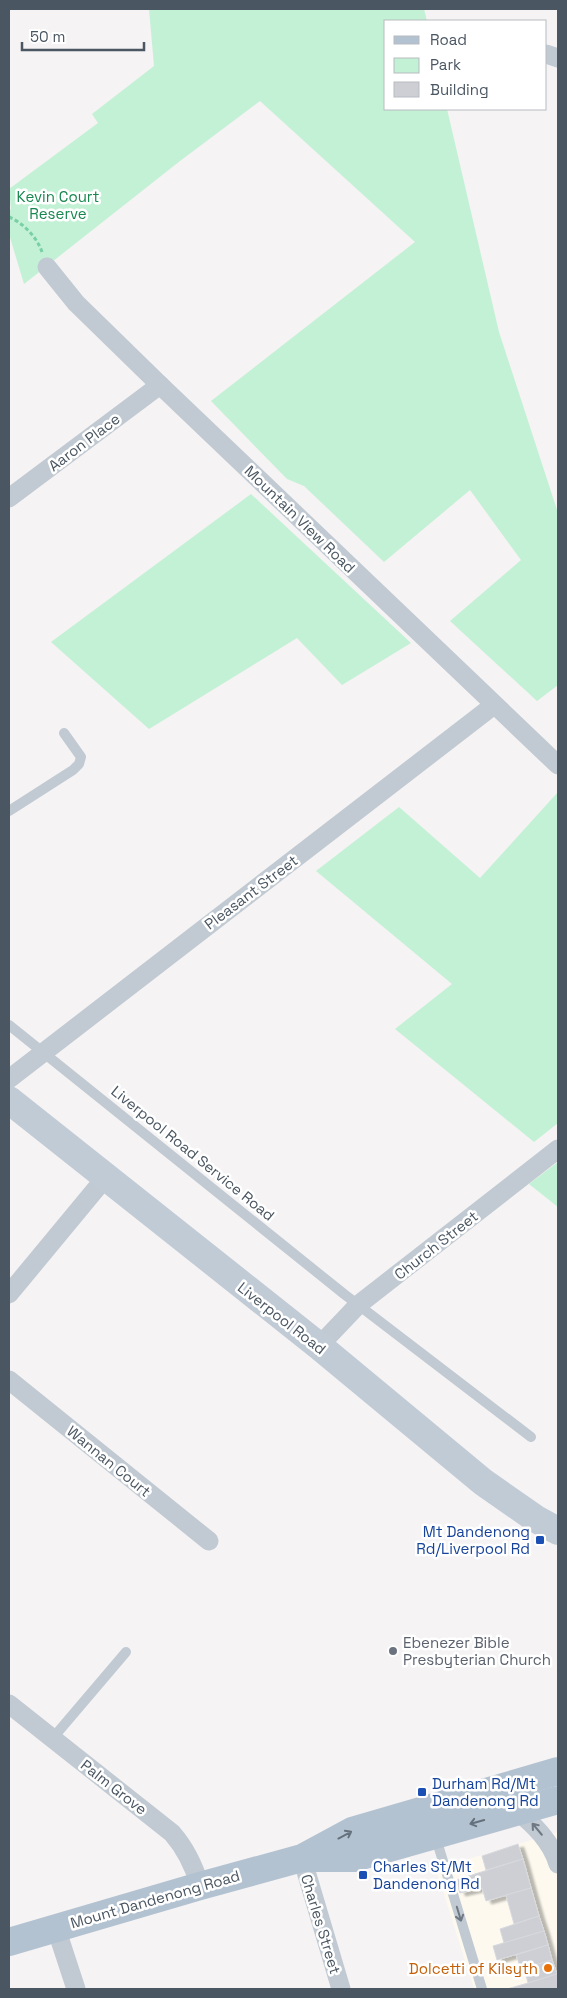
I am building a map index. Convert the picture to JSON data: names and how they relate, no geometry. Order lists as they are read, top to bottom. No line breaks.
{"streets":{"main road":["Liverpool Road","Mount Dandenong Road"],"street":["Aaron Place","Mountain View Road","Pleasant Street","Church Street","Wannan Court","Palm Grove","Charles Street"],"lane":["Liverpool Road Service Road"]},"crossings":[["Aaron Place","Mountain View Road"],["Mountain View Road","Pleasant Street"],["Pleasant Street","Liverpool Road Service Road"],["Liverpool Road Service Road","Church Street"],["Church Street","Liverpool Road"],["Palm Grove","Mount Dandenong Road"],["Mount Dandenong Road","Charles Street"]],"parks":["Kevin Court Reserve"],"places":{"transit":["Mt Dandenong Rd/Liverpool Rd","Durham Rd/Mt Dandenong Rd","Charles St/Mt Dandenong Rd"],"other":["Ebenezer Bible Presbyterian Church","Dolcetti of Kilsyth"]},"legend":["Road","Park","Building"],"scale_bar":"50 m"}
